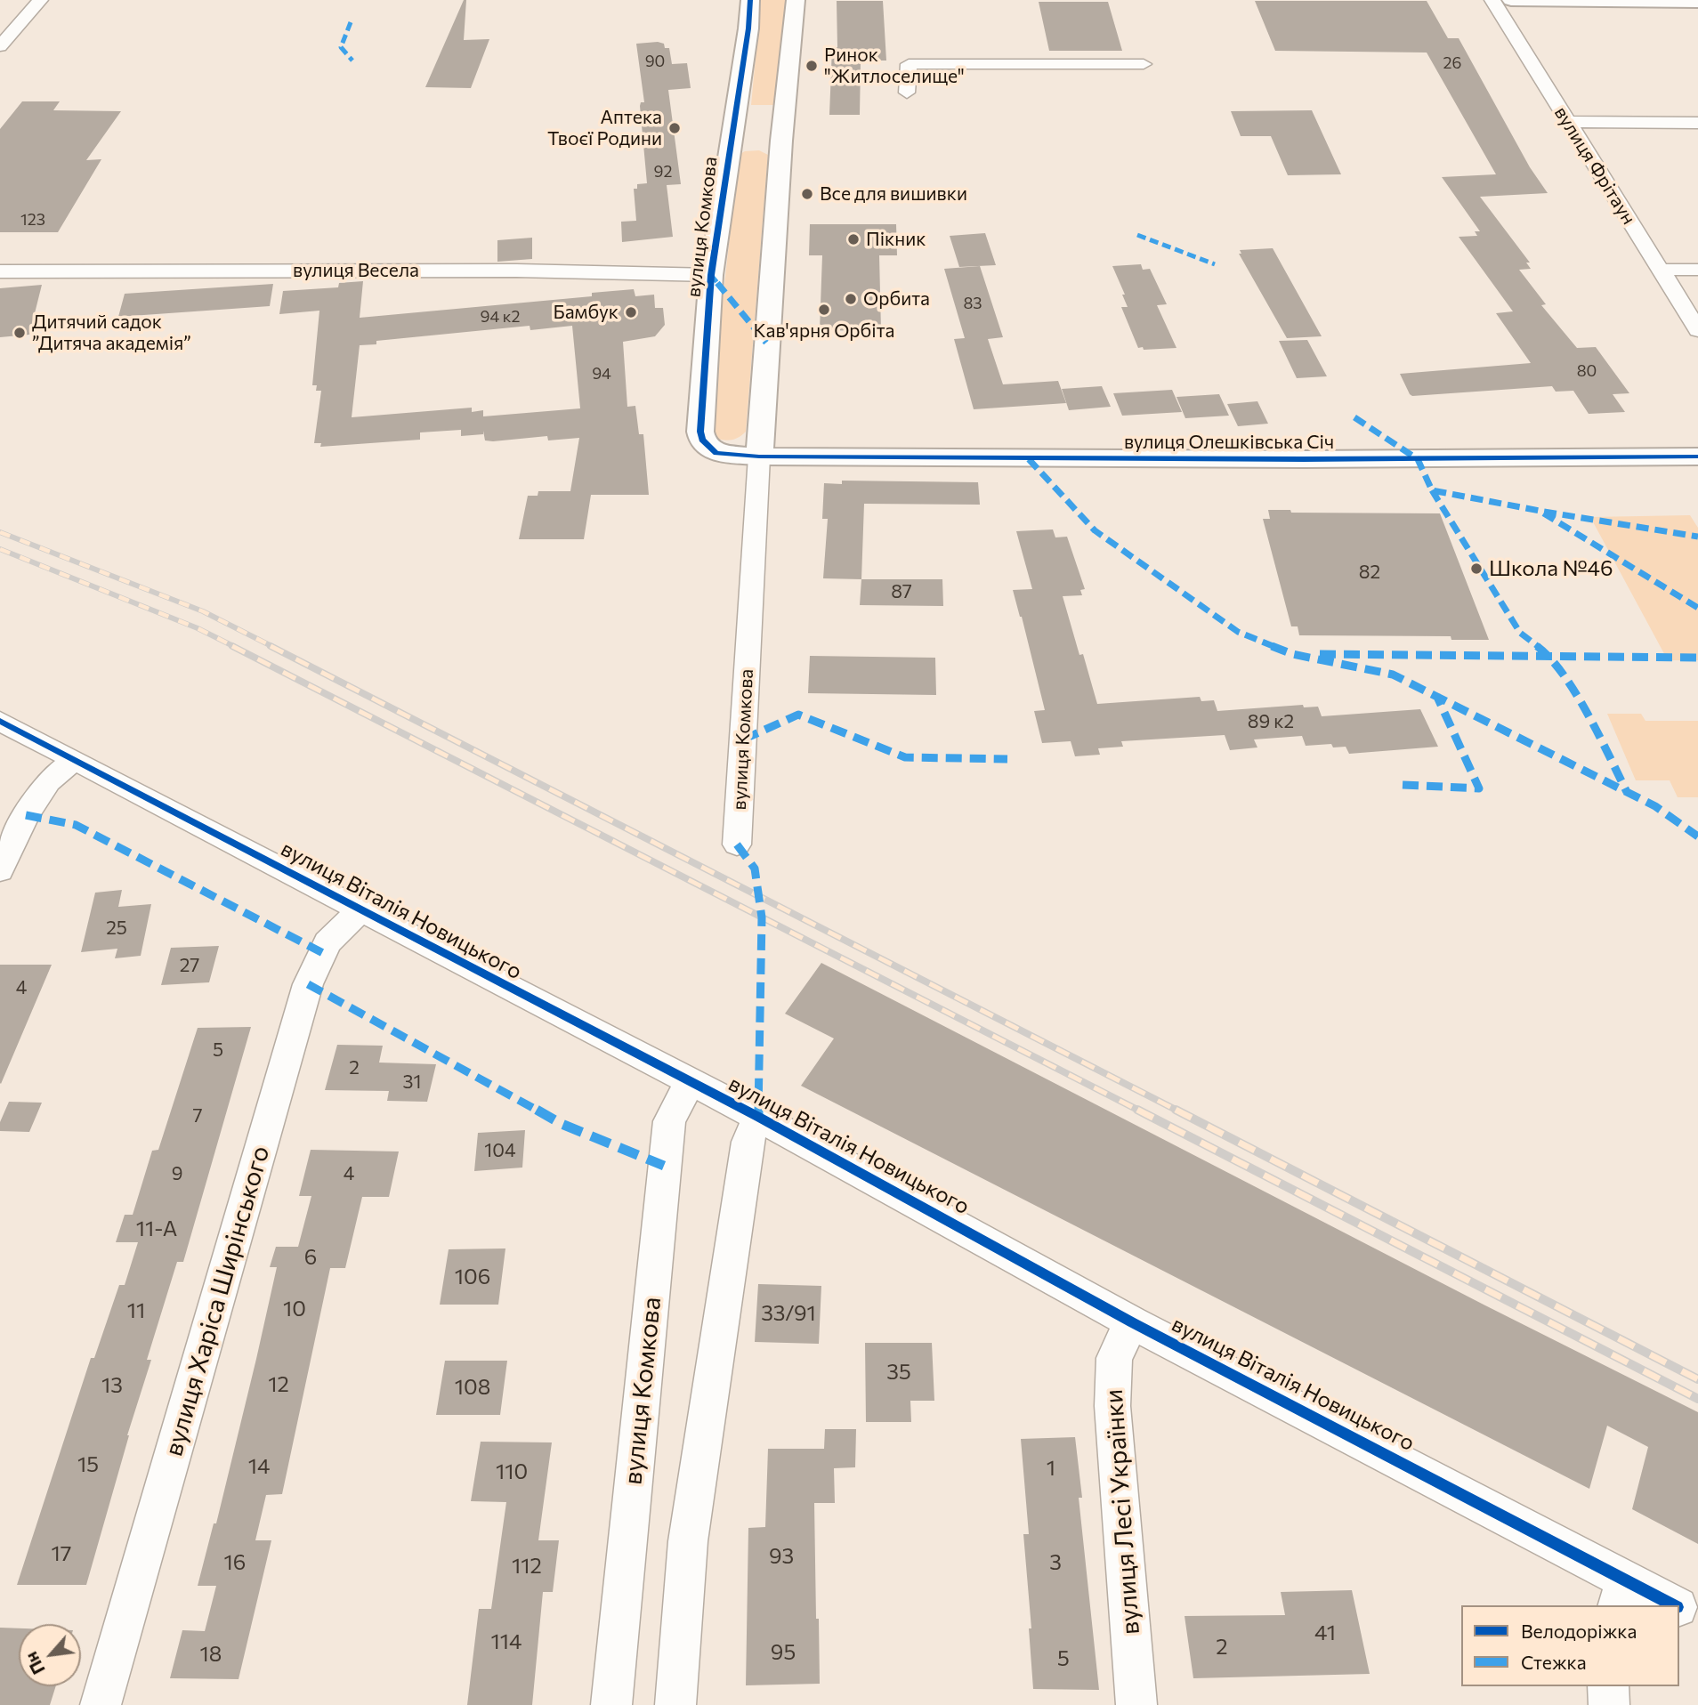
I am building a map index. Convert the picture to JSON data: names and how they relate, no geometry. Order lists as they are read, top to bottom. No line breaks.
{"streets":{"street":["вулиця Фрітаун","вулиця Комкова","вулиця Весела","вулиця Олешківська Січ","вулиця Віталія Новицького","вулиця Харіса Ширінського","вулиця Лесі Українки"]},"crossings":[["вулиця Комкова","вулиця Весела"],["вулиця Комкова","вулиця Олешківська Січ"],["вулиця Комкова","вулиця Віталія Новицького"],["вулиця Віталія Новицького","вулиця Харіса Ширінського"],["вулиця Віталія Новицького","вулиця Лесі Українки"]],"places":["Ринок \"Житлоселище\"","Аптека Твоєї Родини","Все для вишивки","Пікник","Орбита","Кав'ярня Орбіта","Бамбук","Дитячий садок ”Дитяча академія”","Школа №46"],"house_numbers":["90","26","92","123","83","94 к2","80","94","82","87","89 к2","25","27","4","5","2","31","7","104","9","4","11-А","6","106","10","11","33/91","35","12","13","108","15","14","1","110","17","93","16","3","112","41","114","2","95","18","5"],"legend":["Велодоріжка","Стежка"],"north":"bottom left"}
